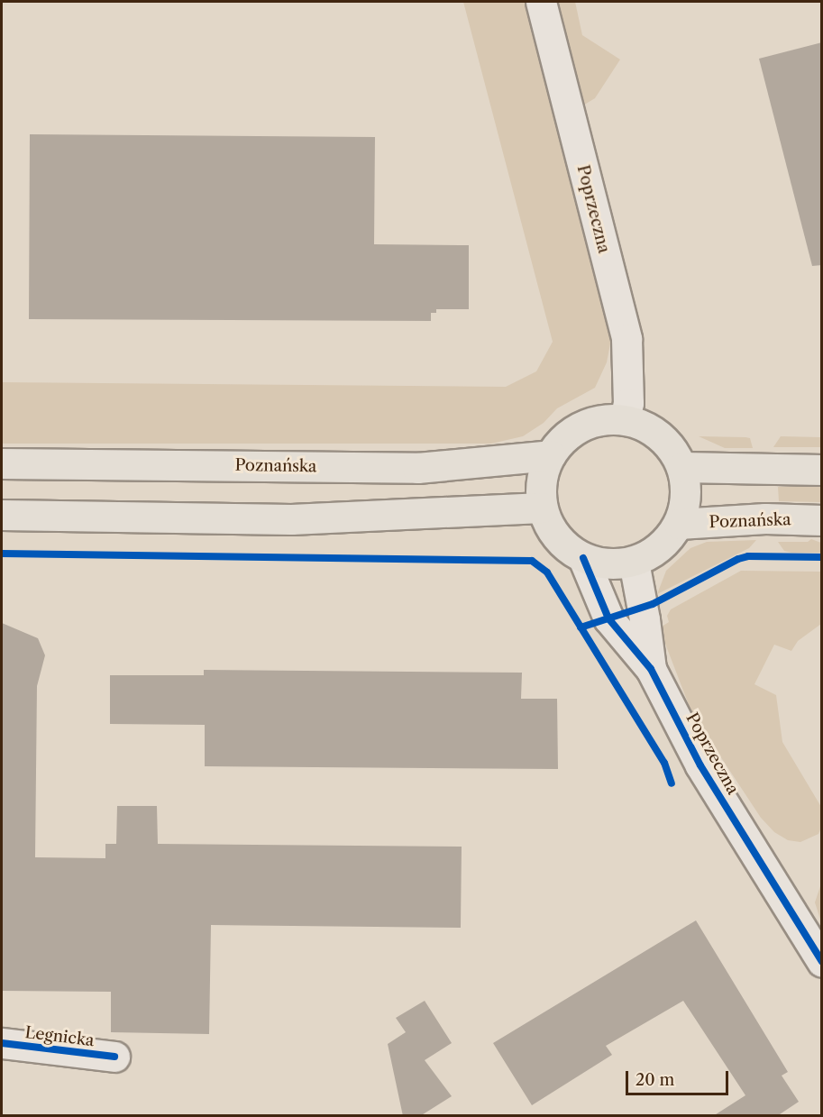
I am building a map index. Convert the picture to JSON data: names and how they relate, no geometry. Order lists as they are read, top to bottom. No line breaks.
{"streets":{"main road":["Poznańska"],"street":["Poprzeczna","Legnicka"]},"crossings":[["Poprzeczna","Poznańska"]],"scale_bar":"20 m"}
